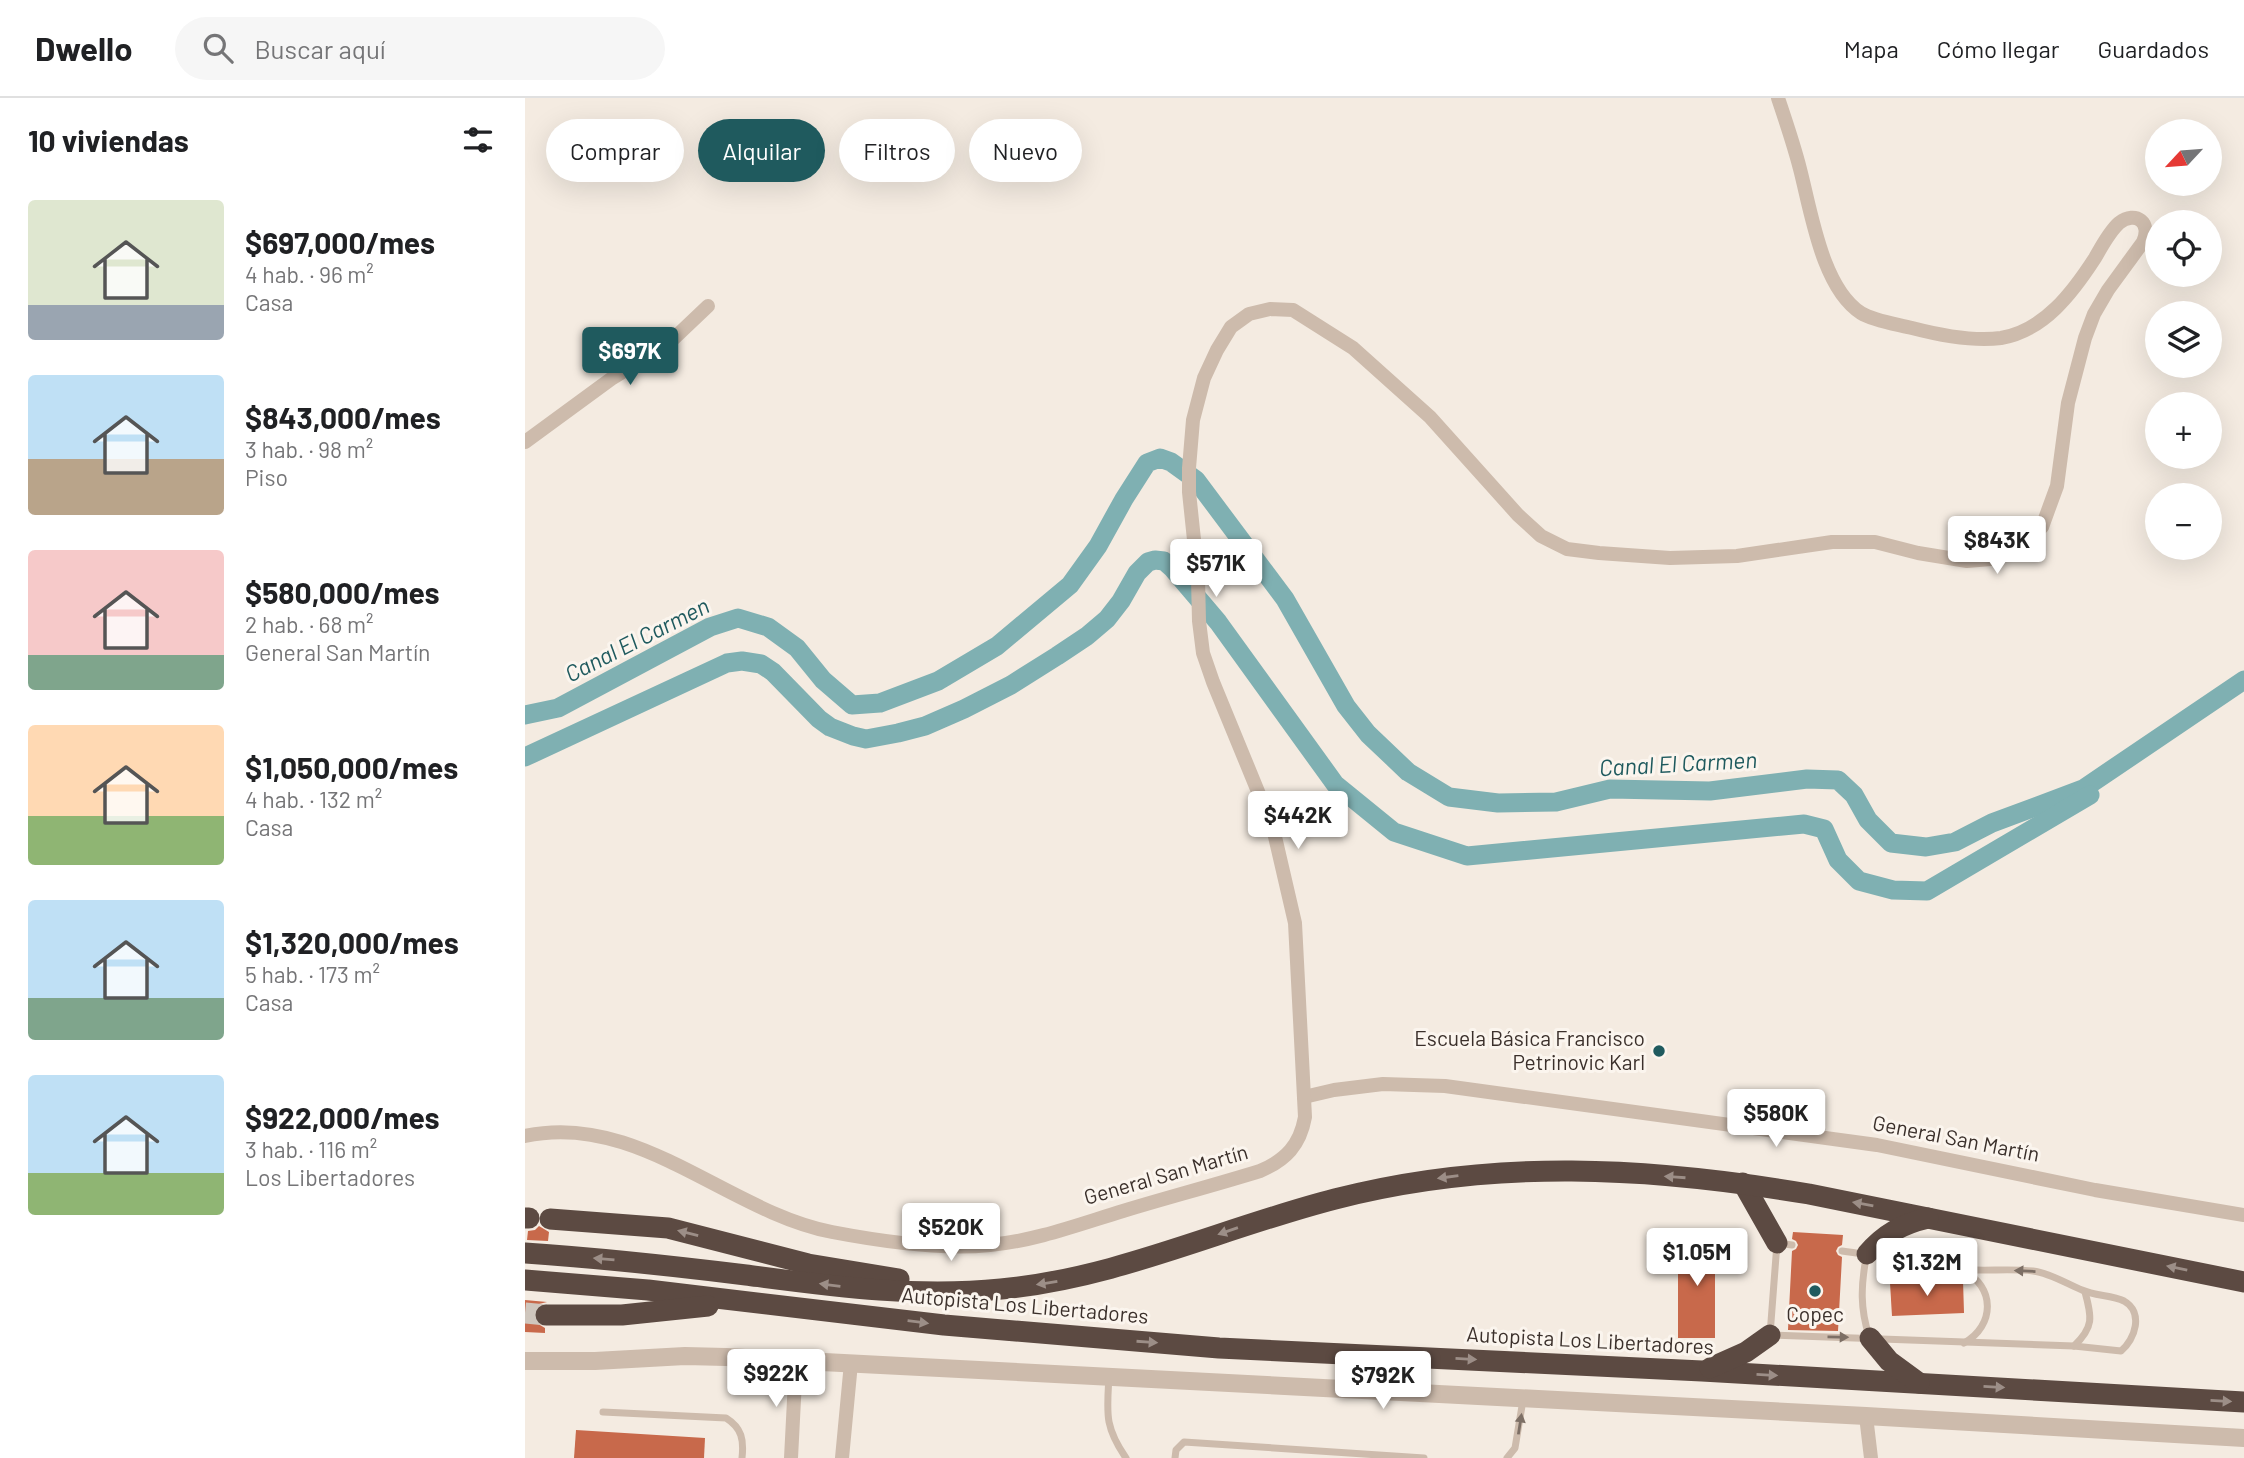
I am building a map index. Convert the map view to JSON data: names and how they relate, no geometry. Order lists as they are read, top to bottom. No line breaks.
{"streets":{"highway":["Autopista Los Libertadores"],"street":["General San Martín"]},"water":["Canal El Carmen"],"places":["Escuela Básica Francisco Petrinovic Karl","Copec"],"north":"bottom left","page":{"header":"Dwello","search":"Buscar aquí","nav":["Mapa","Cómo llegar","Guardados"],"heading":"10 viviendas","map_buttons":["+","−"],"chip":["Comprar","Alquilar","Filtros","Nuevo"],"list":[{"name":"$697,000/mes","note":"4 hab. · 96 m² · Casa"},{"name":"$843,000/mes","note":"3 hab. · 98 m² · Piso"},{"name":"$580,000/mes","note":"2 hab. · 68 m² · General San Martín"},{"name":"$1,050,000/mes","note":"4 hab. · 132 m² · Casa"},{"name":"$1,320,000/mes","note":"5 hab. · 173 m² · Casa"},{"name":"$922,000/mes","note":"3 hab. · 116 m² · Los Libertadores"}],"price":["$697K","$843K","$571K","$442K","$580K","$520K","$1.05M","$1.32M","$922K","$792K"]}}
